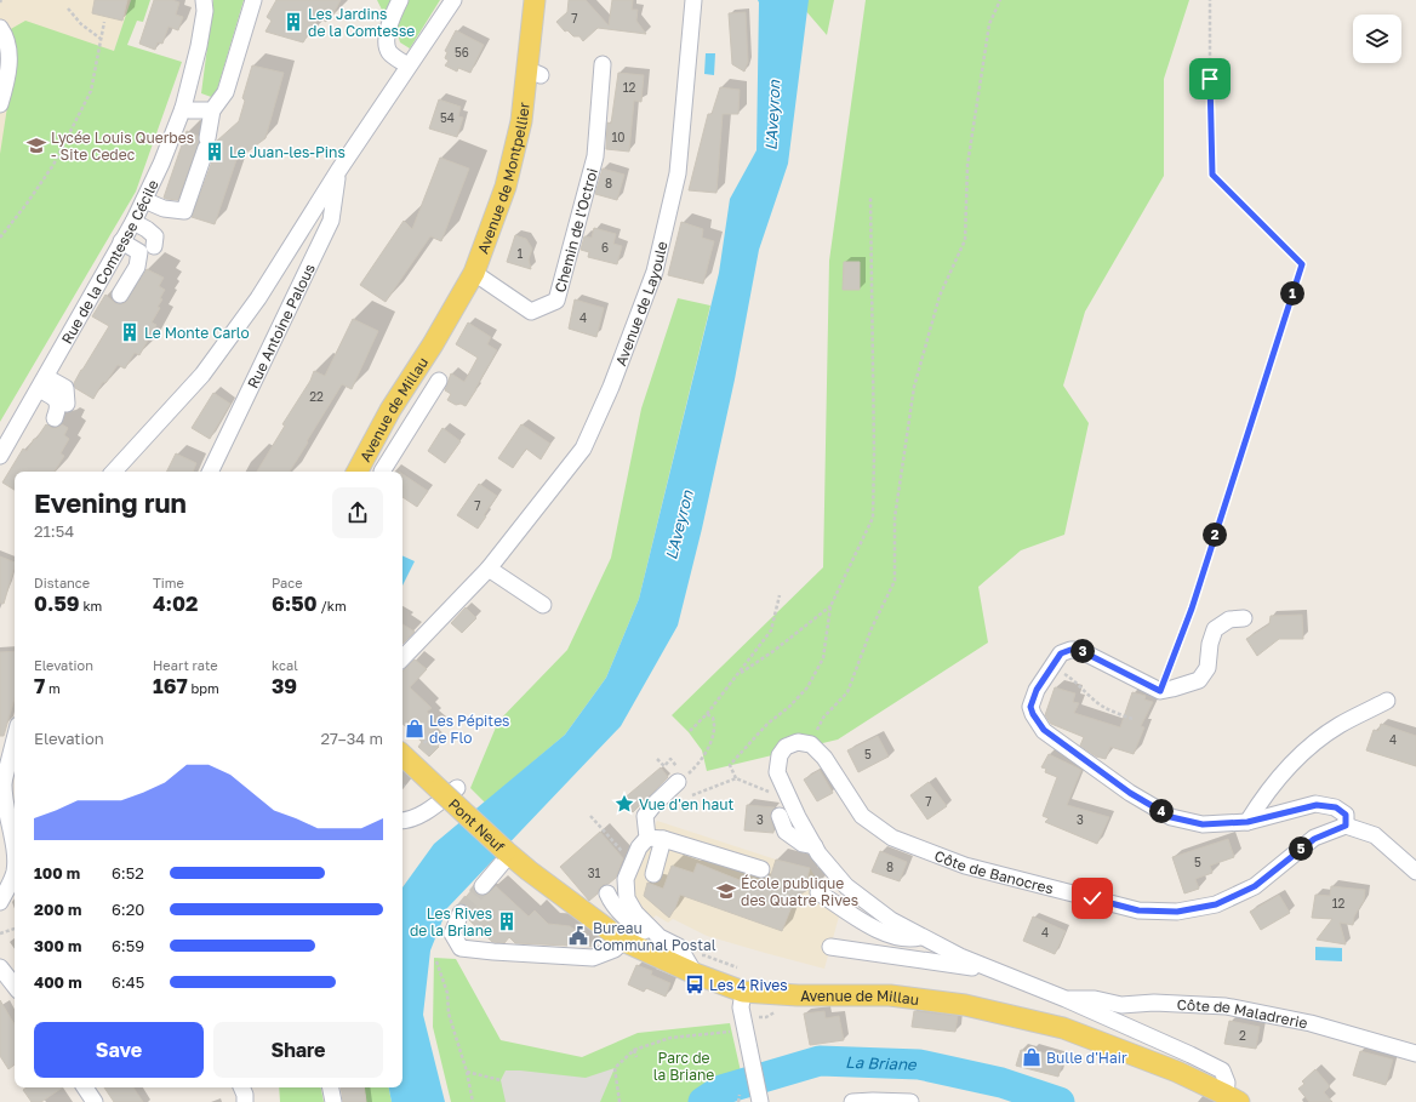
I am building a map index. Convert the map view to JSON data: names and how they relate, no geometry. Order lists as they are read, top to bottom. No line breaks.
{"streets":{"main road":["Avenue de Montpellier","Avenue de Millau","Pont Neuf"],"street":["Chemin de l'Octroi","Rue de la Comtesse Cécile","Avenue de Layoule","Rue Antoine Palous","Côte de Banocres","Côte de Maladrerie"]},"crossings":[["Avenue de Montpellier","Chemin de l'Octroi"],["Avenue de Montpellier","Avenue de Millau"],["Avenue de Millau","Pont Neuf"]],"water":["L'Aveyron","La Briane"],"parks":["Parc de la Briane"],"places":{"building":["Les Jardins de la Comtesse","Le Juan-les-Pins","Le Monte Carlo","Les Rives de la Briane"],"school or university":["Lycée Louis Querbes - Site Cedec","École publique des Quatre Rives"],"shop":["Les Pépites de Flo","Bulle d'Hair"],"place":["Vue d'en haut"],"public building":["Bureau Communal Postal"],"bus stop":["Les 4 Rives"]},"house_numbers":["7","56","12","54","10","8","6","1","4","22","7","4","5","7","3","3","5","8","31","12","4","2"],"page":{"pins":["1","2","3","4","5"],"heading":["Evening run","21:54"],"stats":[["Distance","0.59 km"],["Time","4:02"],["Pace","6:50 /km"],["Elevation","7 m"],["Heart rate","167 bpm"],["kcal","39"]],"chart":["Elevation","27–34 m"],"list":[{"name":"100 m","note":"6:52"},{"name":"200 m","note":"6:20"},{"name":"300 m","note":"6:59"},{"name":"400 m","note":"6:45"}],"buttons":["Save","Share"]}}
